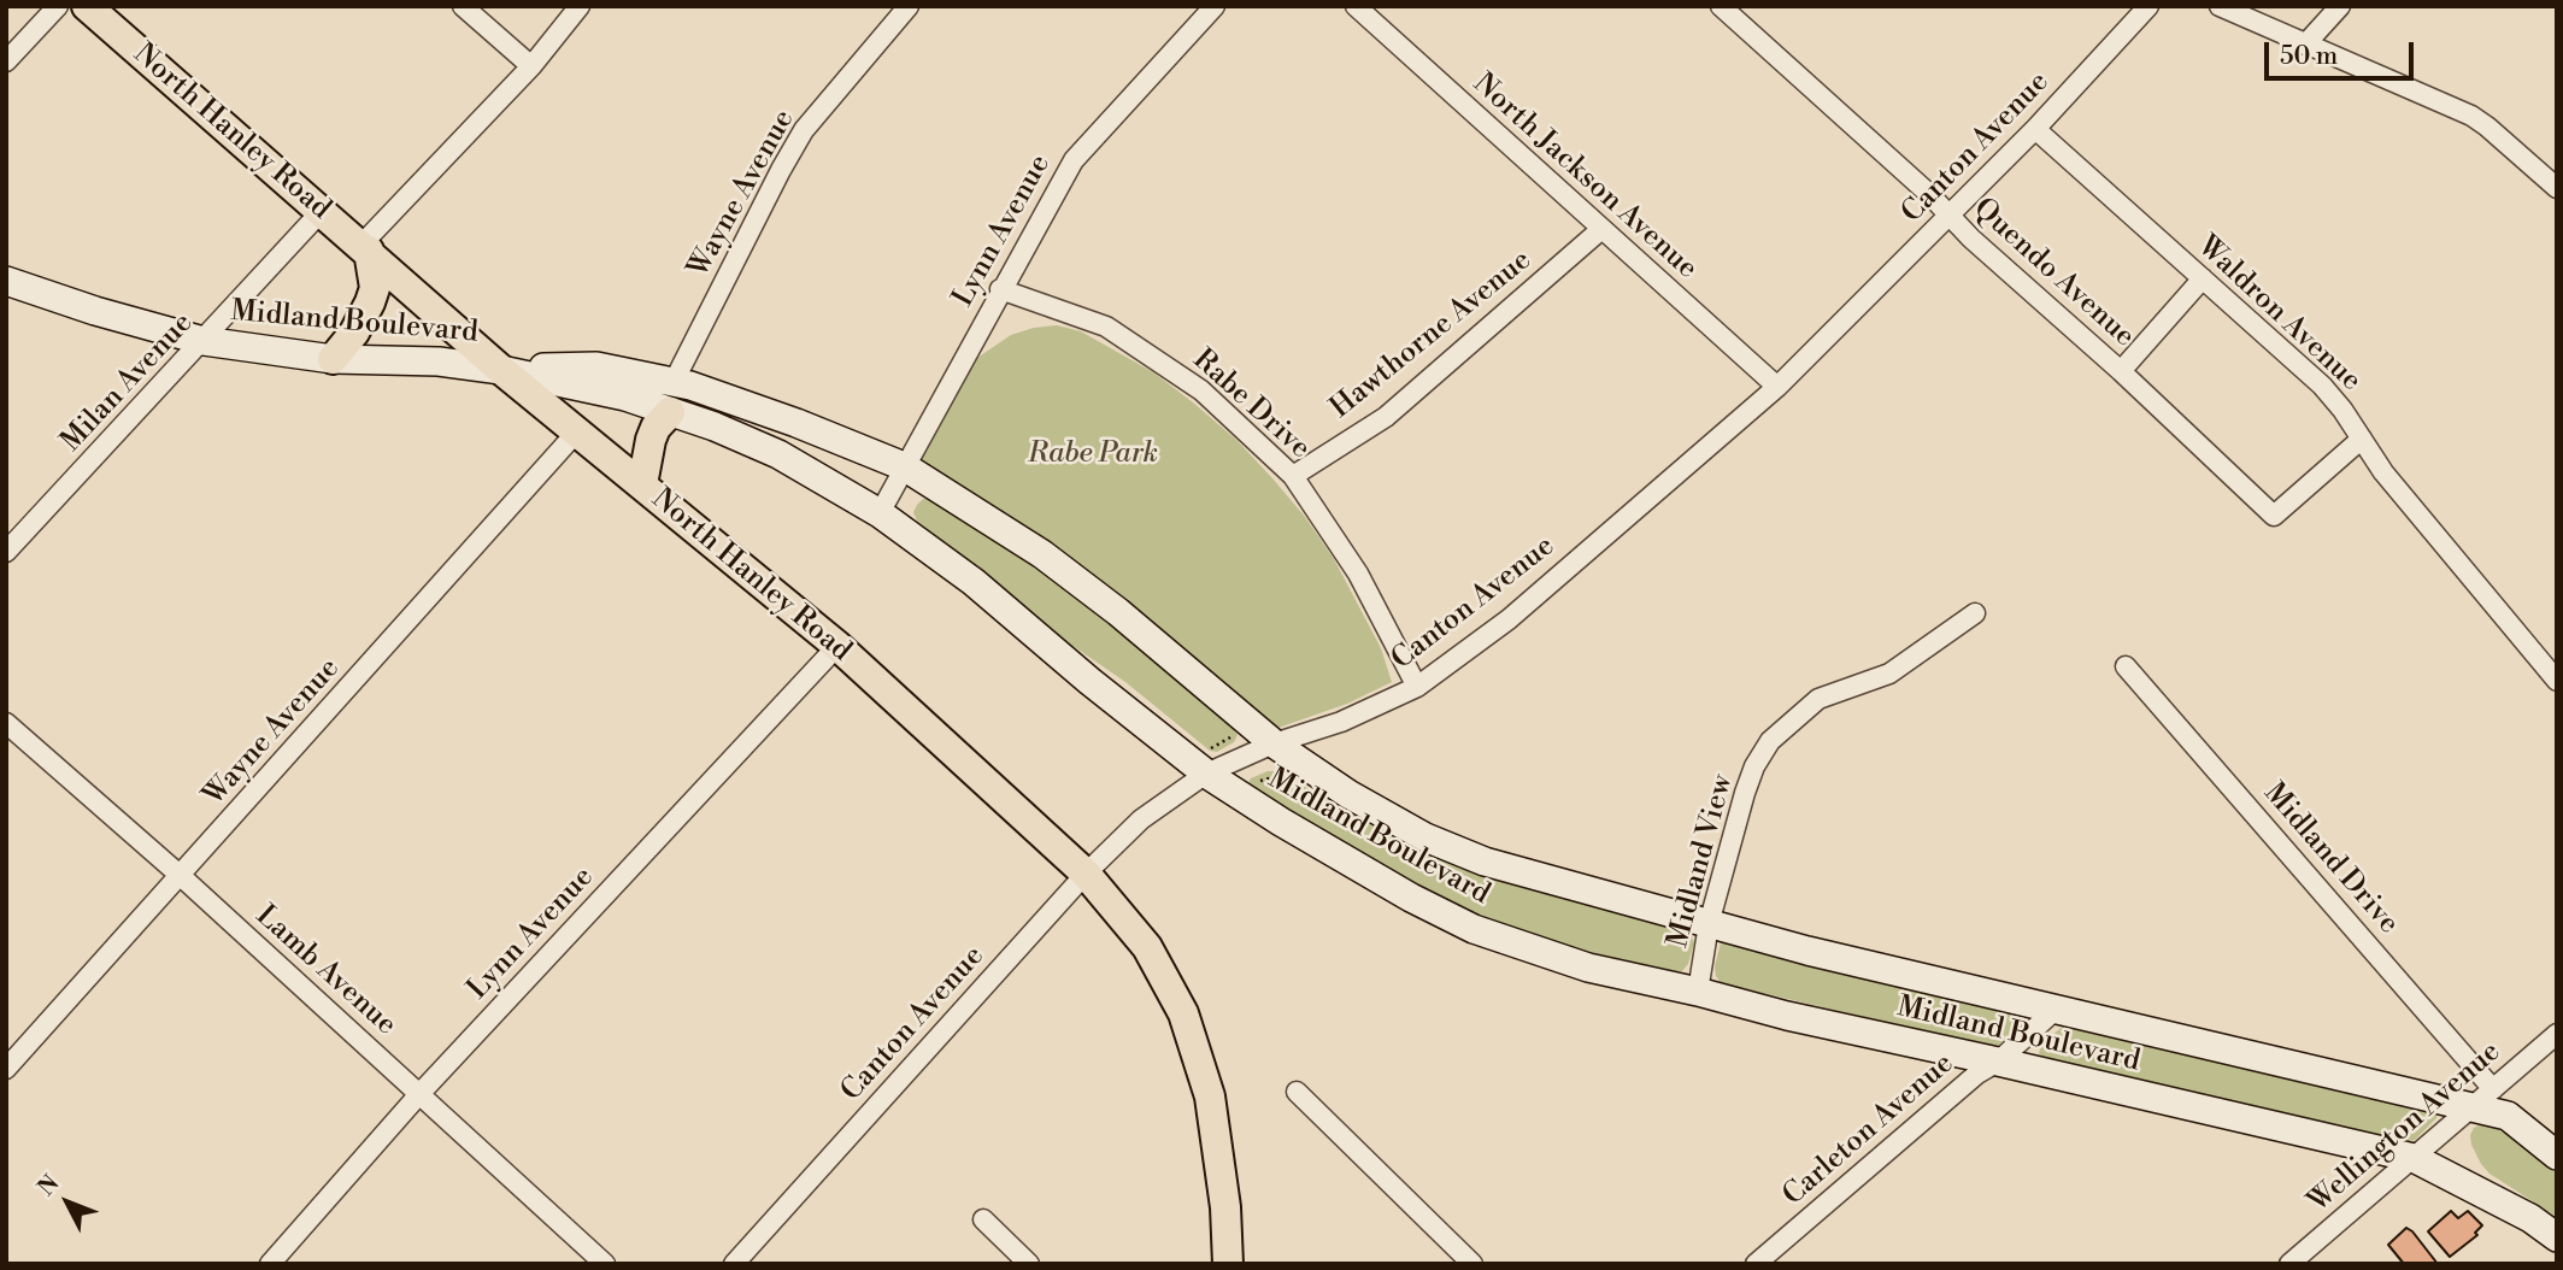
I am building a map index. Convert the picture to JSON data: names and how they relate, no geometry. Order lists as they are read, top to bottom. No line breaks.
{"streets":{"main road":["North Hanley Road","Midland Boulevard"],"street":["Canton Avenue","North Jackson Avenue","Wayne Avenue","Lynn Avenue","Quendo Avenue","Waldron Avenue","Hawthorne Avenue","Milan Avenue","Rabe Drive","Midland Drive","Midland View","Lamb Avenue","Wellington Avenue","Carleton Avenue"]},"crossings":[["North Hanley Road","Canton Avenue"],["North Hanley Road","Wayne Avenue"],["North Hanley Road","Lynn Avenue"],["North Hanley Road","Midland Boulevard"],["North Hanley Road","Milan Avenue"],["Canton Avenue","North Jackson Avenue"],["Canton Avenue","Quendo Avenue"],["Canton Avenue","Waldron Avenue"],["Canton Avenue","Midland Boulevard"],["Canton Avenue","Rabe Drive"],["North Jackson Avenue","Hawthorne Avenue"],["Wayne Avenue","Midland Boulevard"],["Wayne Avenue","Lamb Avenue"],["Lynn Avenue","Midland Boulevard"],["Lynn Avenue","Rabe Drive"],["Lynn Avenue","Lamb Avenue"],["Quendo Avenue","Waldron Avenue"],["Midland Boulevard","Milan Avenue"],["Midland Boulevard","Midland Drive"],["Midland Boulevard","Midland View"],["Midland Boulevard","Wellington Avenue"],["Midland Boulevard","Carleton Avenue"],["Hawthorne Avenue","Rabe Drive"],["Midland Drive","Wellington Avenue"]],"parks":["Rabe Park"],"scale_bar":"50 m","north":"top left"}
